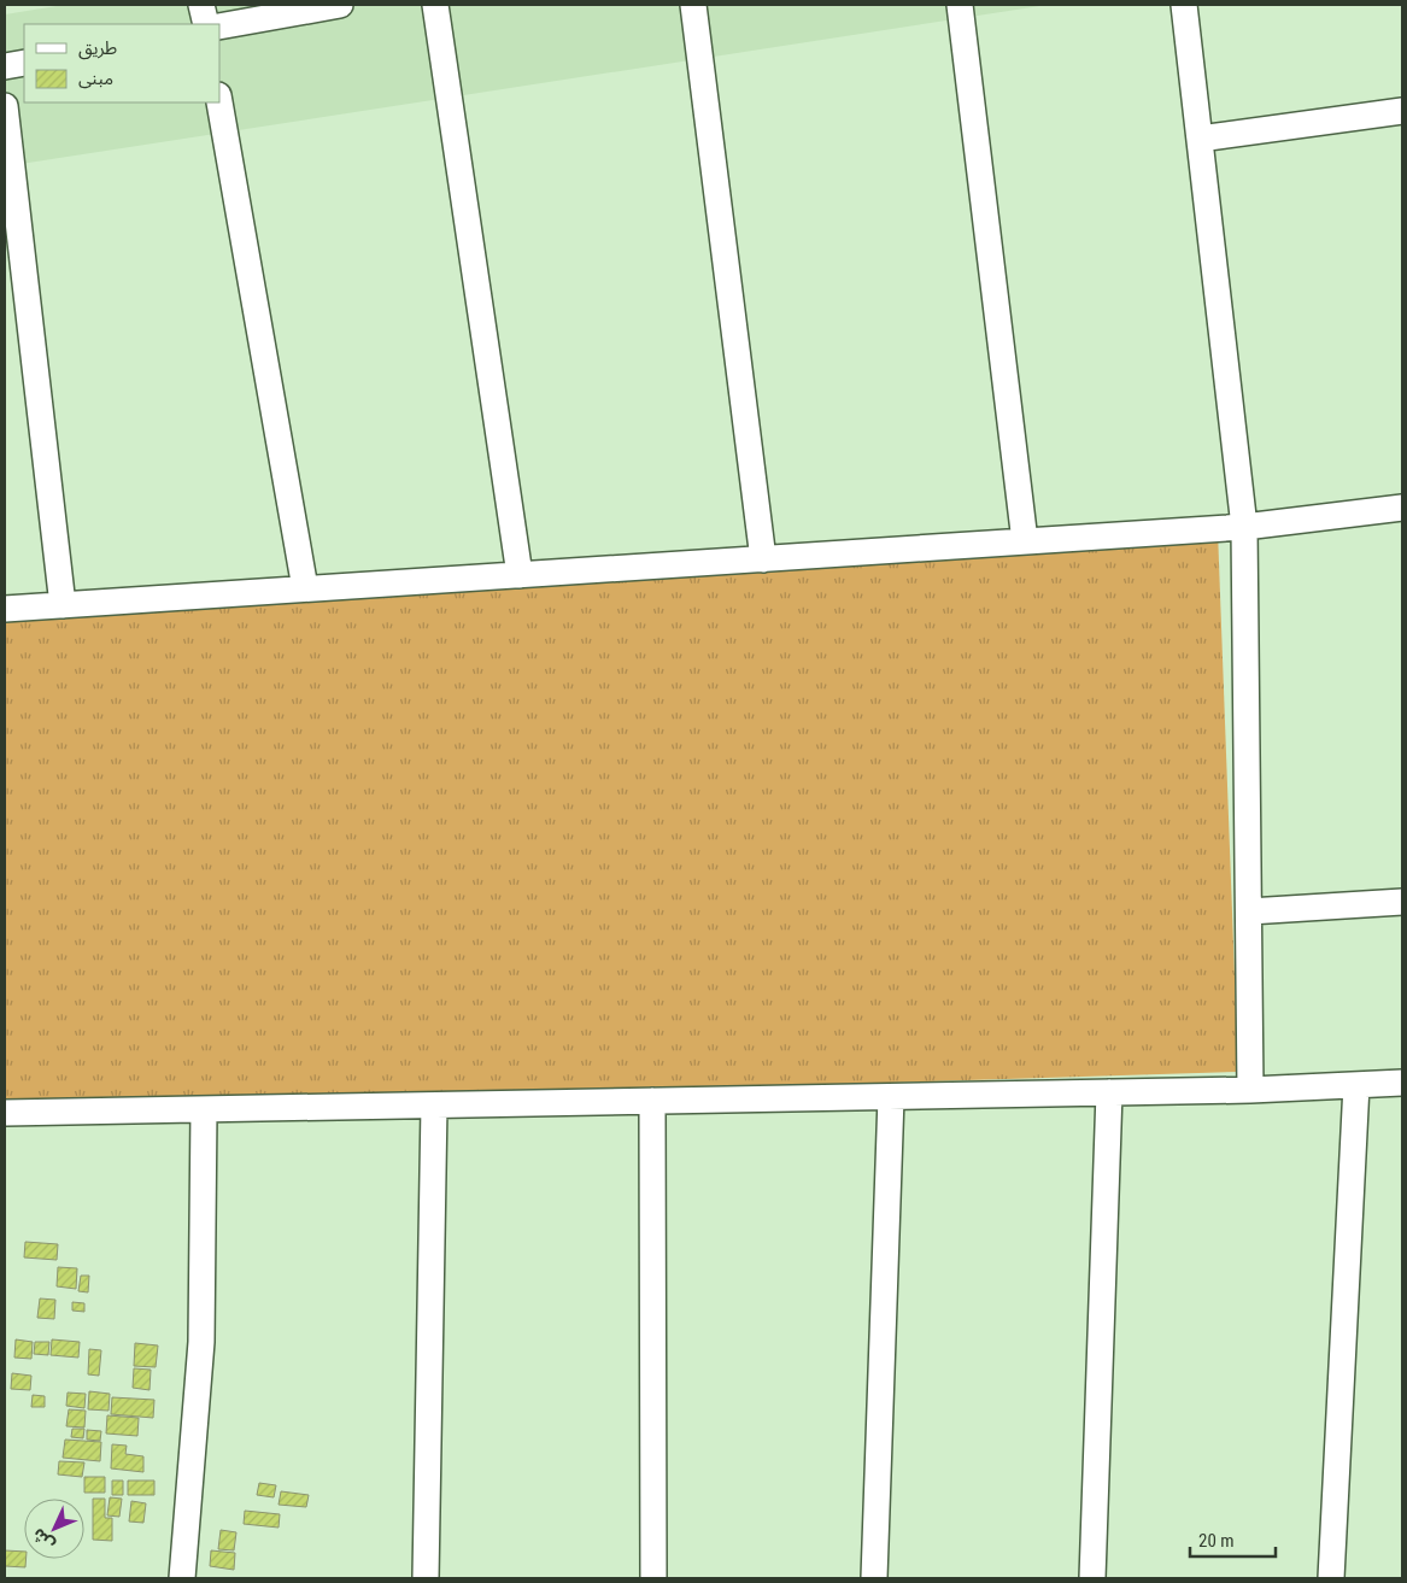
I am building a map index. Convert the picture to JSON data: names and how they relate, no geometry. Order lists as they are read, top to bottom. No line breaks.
{"legend":["طريق","مبنى"],"scale_bar":"20 m","north":"bottom left"}
